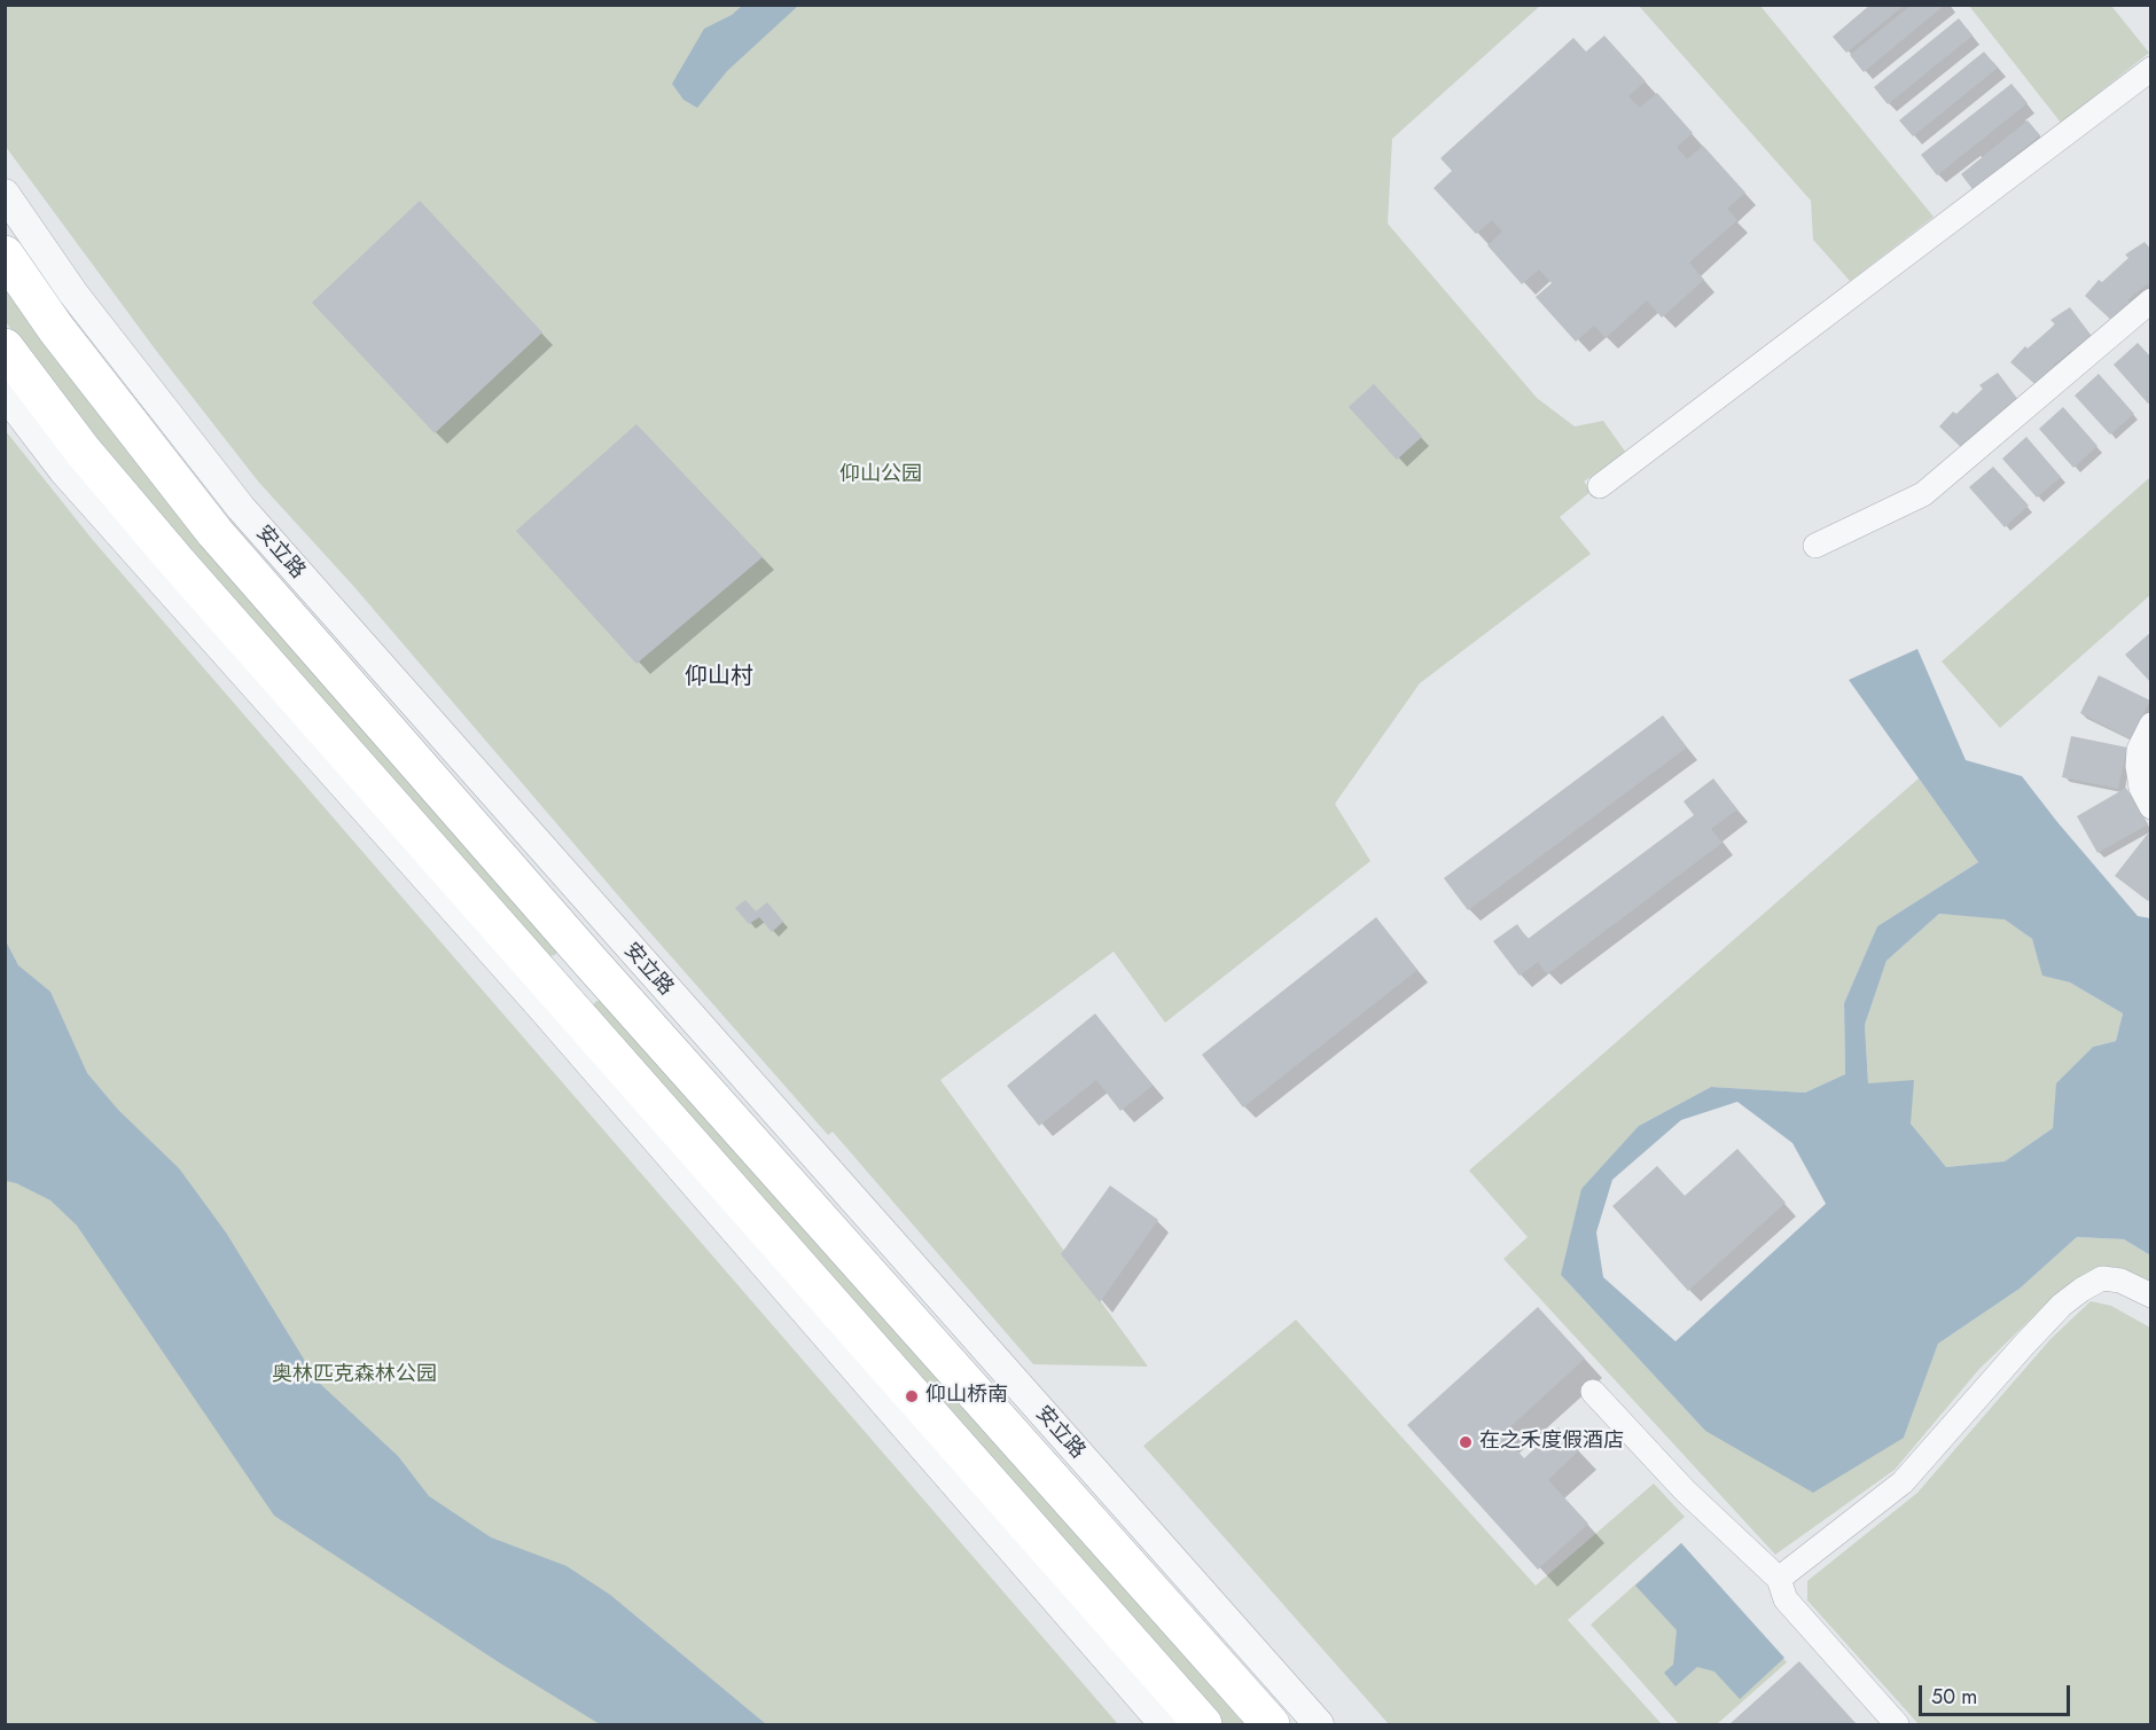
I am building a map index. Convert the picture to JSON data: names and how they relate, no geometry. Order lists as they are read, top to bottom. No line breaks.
{"streets":{"main road":["安立路"]},"districts":["仰山村"],"parks":["仰山公园","奥林匹克森林公园"],"places":["仰山桥南","在之禾度假酒店"],"scale_bar":"50 m"}
